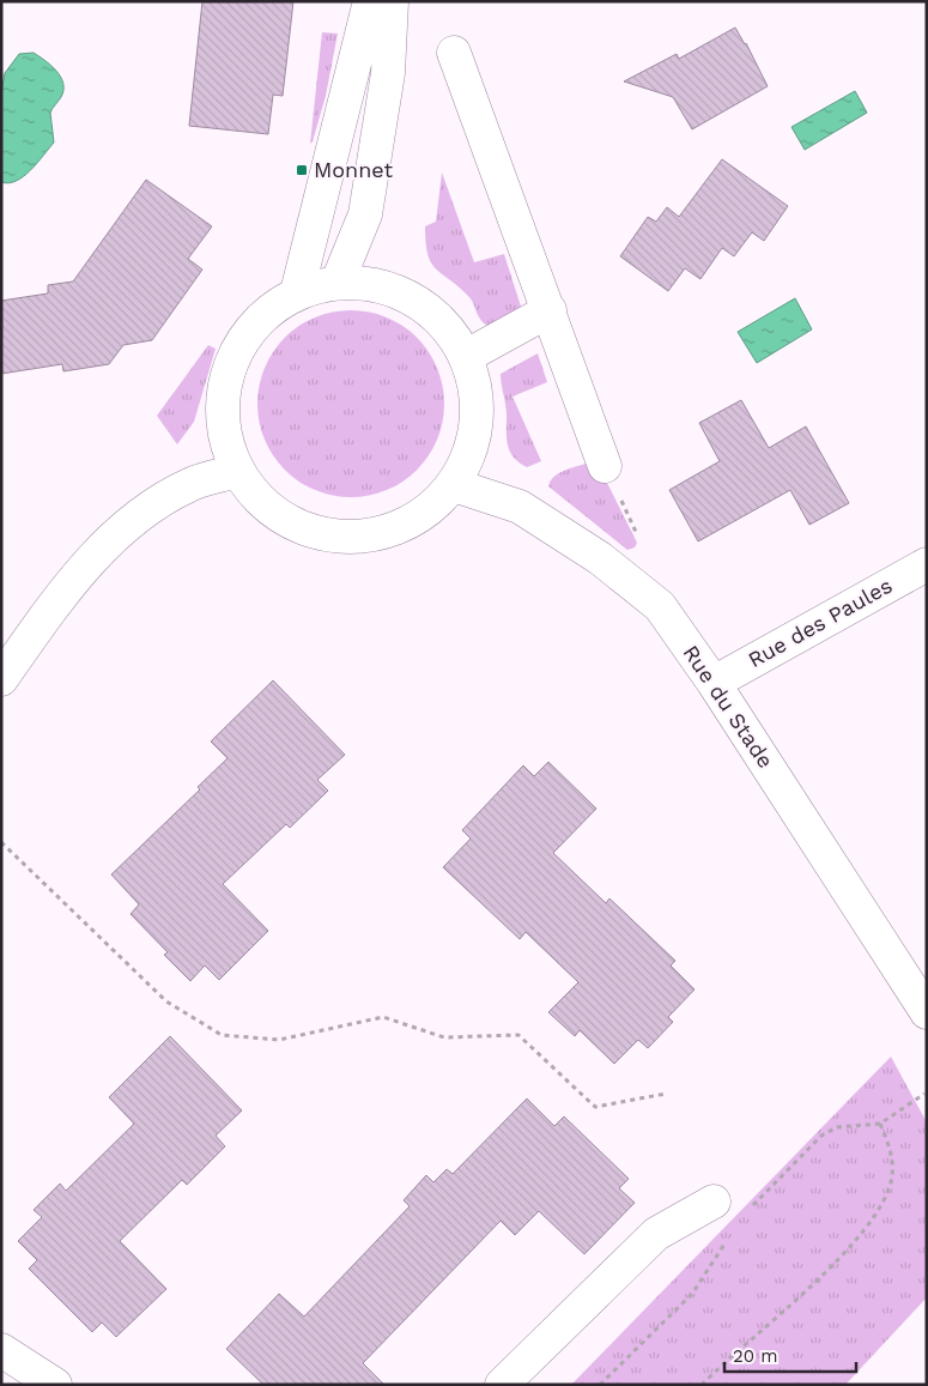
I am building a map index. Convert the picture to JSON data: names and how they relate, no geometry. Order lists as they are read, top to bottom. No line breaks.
{"streets":{"street":["Rue des Paules","Rue du Stade"]},"crossings":[["Rue des Paules","Rue du Stade"]],"places":{"transit":["Monnet"]},"scale_bar":"20 m"}
